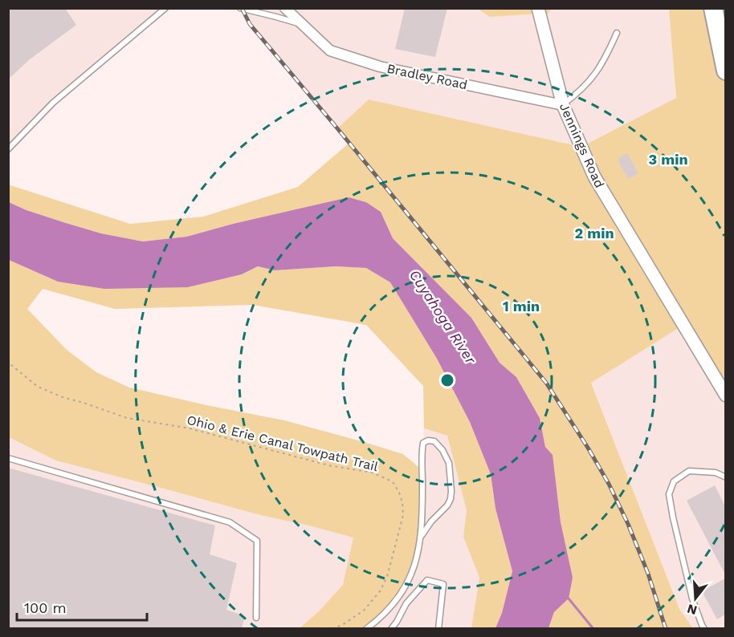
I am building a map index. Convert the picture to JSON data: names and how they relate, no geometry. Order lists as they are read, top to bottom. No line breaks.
{"streets":{"street":["Bradley Road","Jennings Road"],"path":["Ohio & Erie Canal Towpath Trail"]},"crossings":[["Bradley Road","Jennings Road"]],"water":["Cuyahoga River"],"scale_bar":"100 m","north":"bottom","rings":["3 min","2 min","1 min"]}
